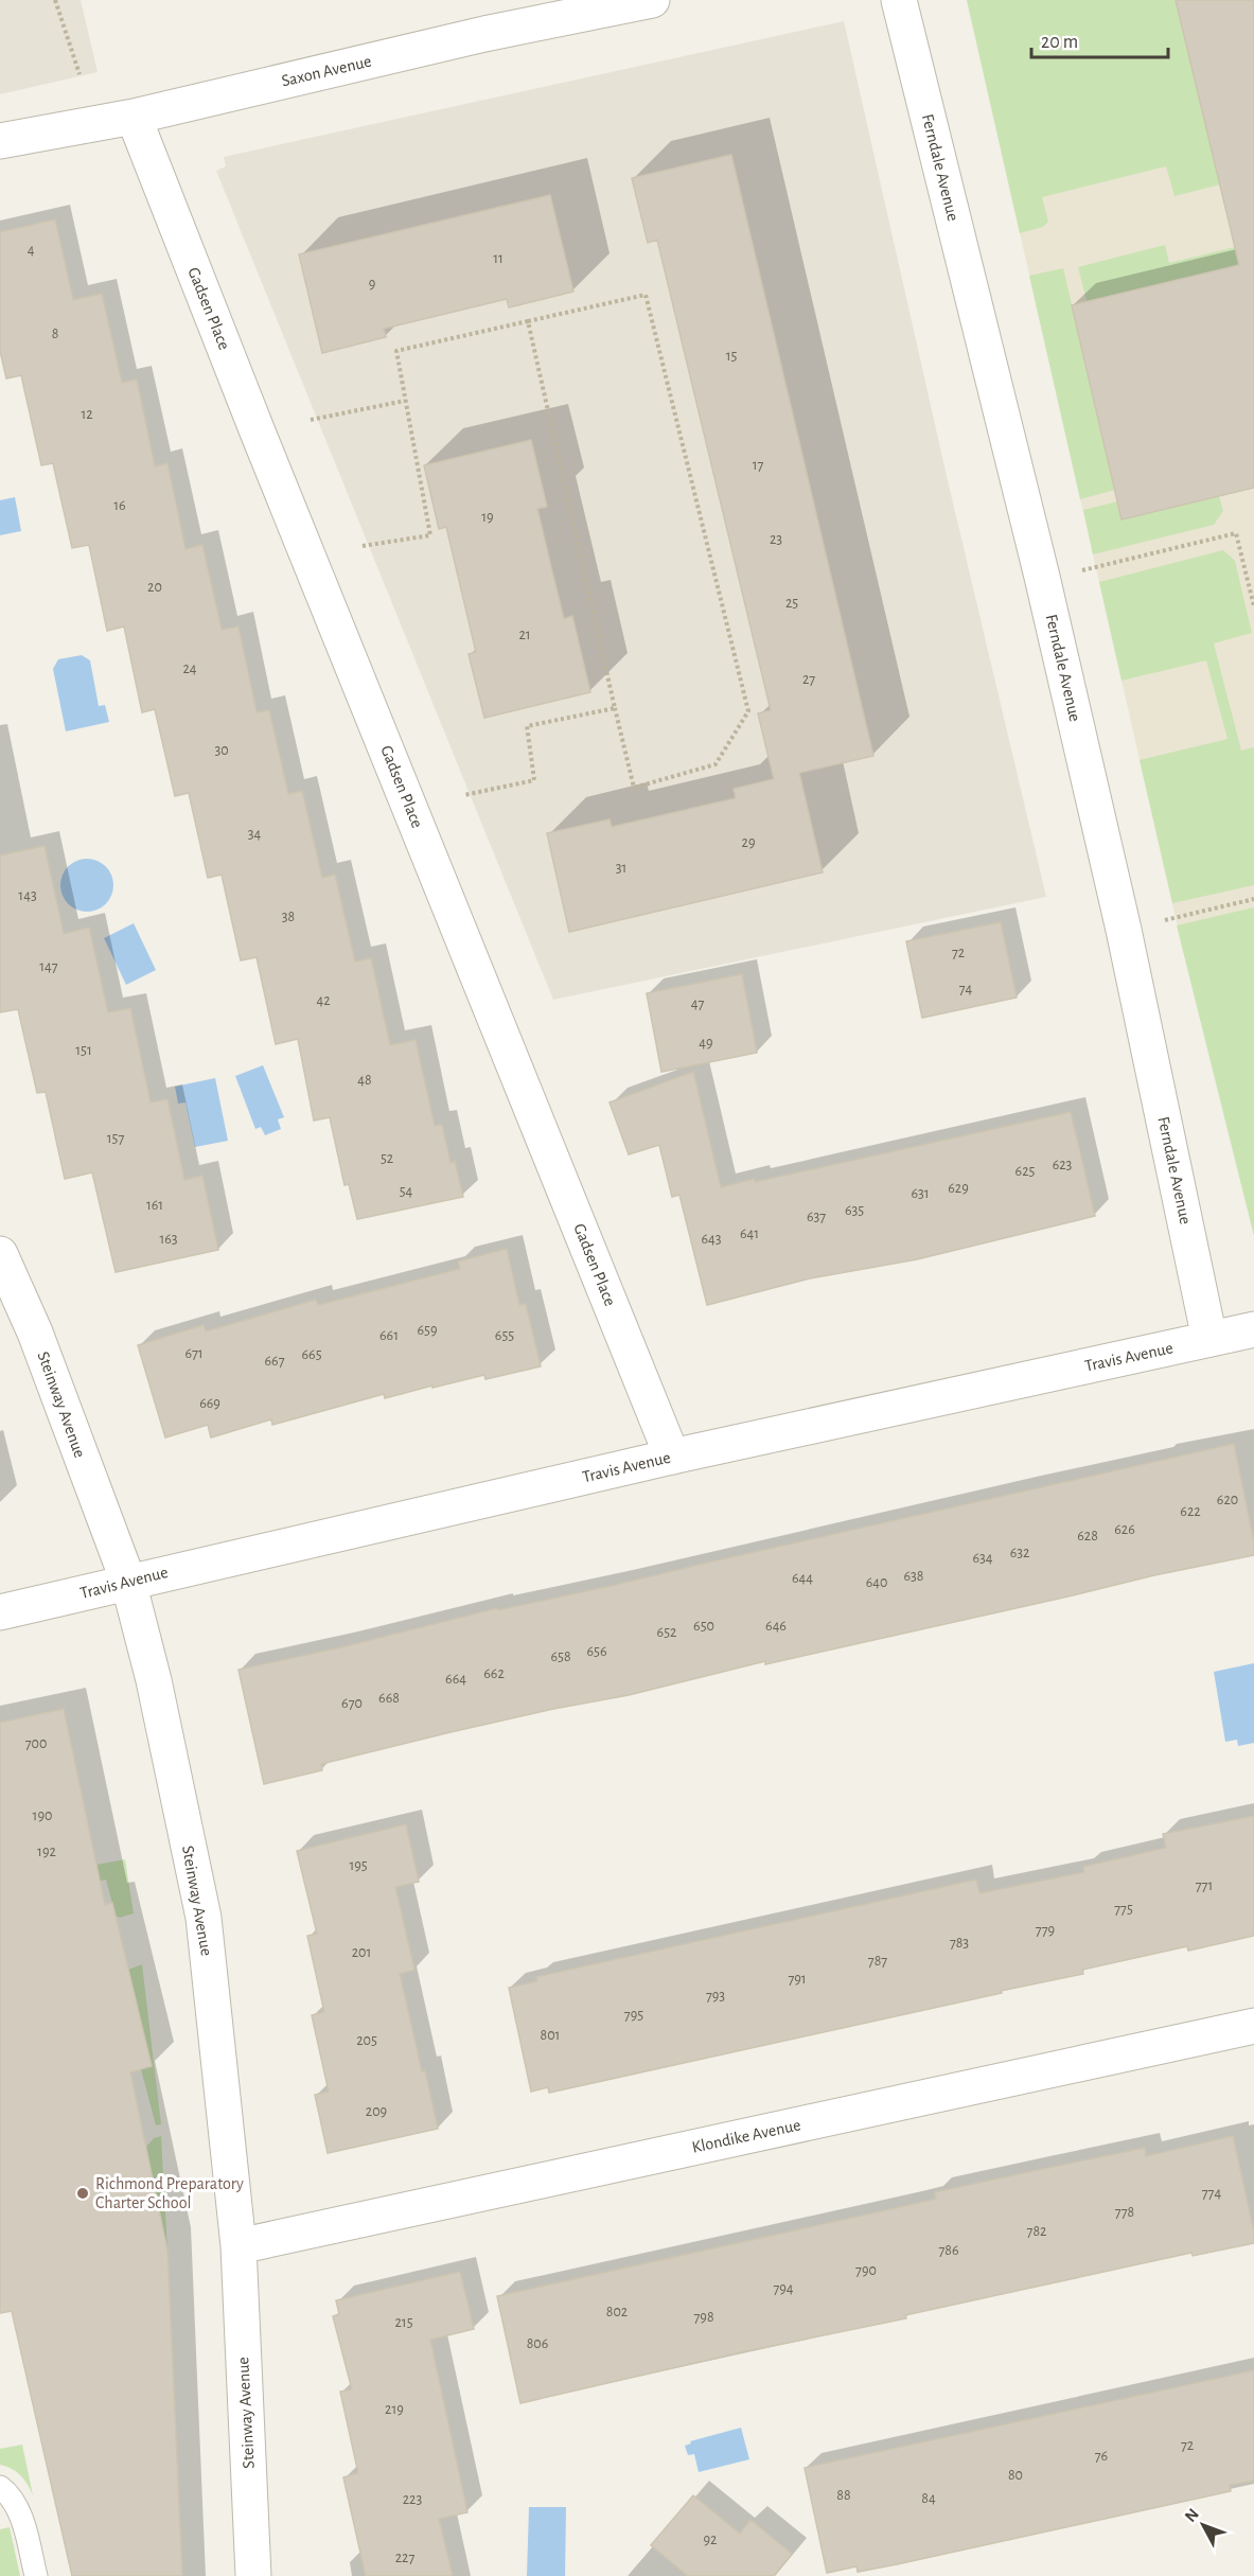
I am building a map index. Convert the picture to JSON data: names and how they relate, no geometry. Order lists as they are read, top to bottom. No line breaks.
{"streets":{"street":["Saxon Avenue","Ferndale Avenue","Gadsen Place","Travis Avenue","Steinway Avenue","Klondike Avenue"]},"crossings":[["Saxon Avenue","Gadsen Place"],["Ferndale Avenue","Travis Avenue"],["Gadsen Place","Travis Avenue"],["Travis Avenue","Steinway Avenue"],["Steinway Avenue","Klondike Avenue"]],"places":["Richmond Preparatory Charter School"],"house_numbers":["4","11","9","8","15","12","17","16","19","23","20","25","21","24","27","30","34","29","31","143","38","72","147","74","42","47","49","151","48","157","52","623","625","629","54","631","161","635","637","641","163","643","659","661","655","671","665","667","669","620","622","626","628","632","634","638","644","640","650","646","652","656","658","662","664","668","670","700","190","192","195","771","775","779","783","201","787","791","793","795","801","205","209","774","778","782","786","790","794","802","798","215","806","219","72","76","80","88","84","223","92","227"],"scale_bar":"20 m","north":"top left"}
